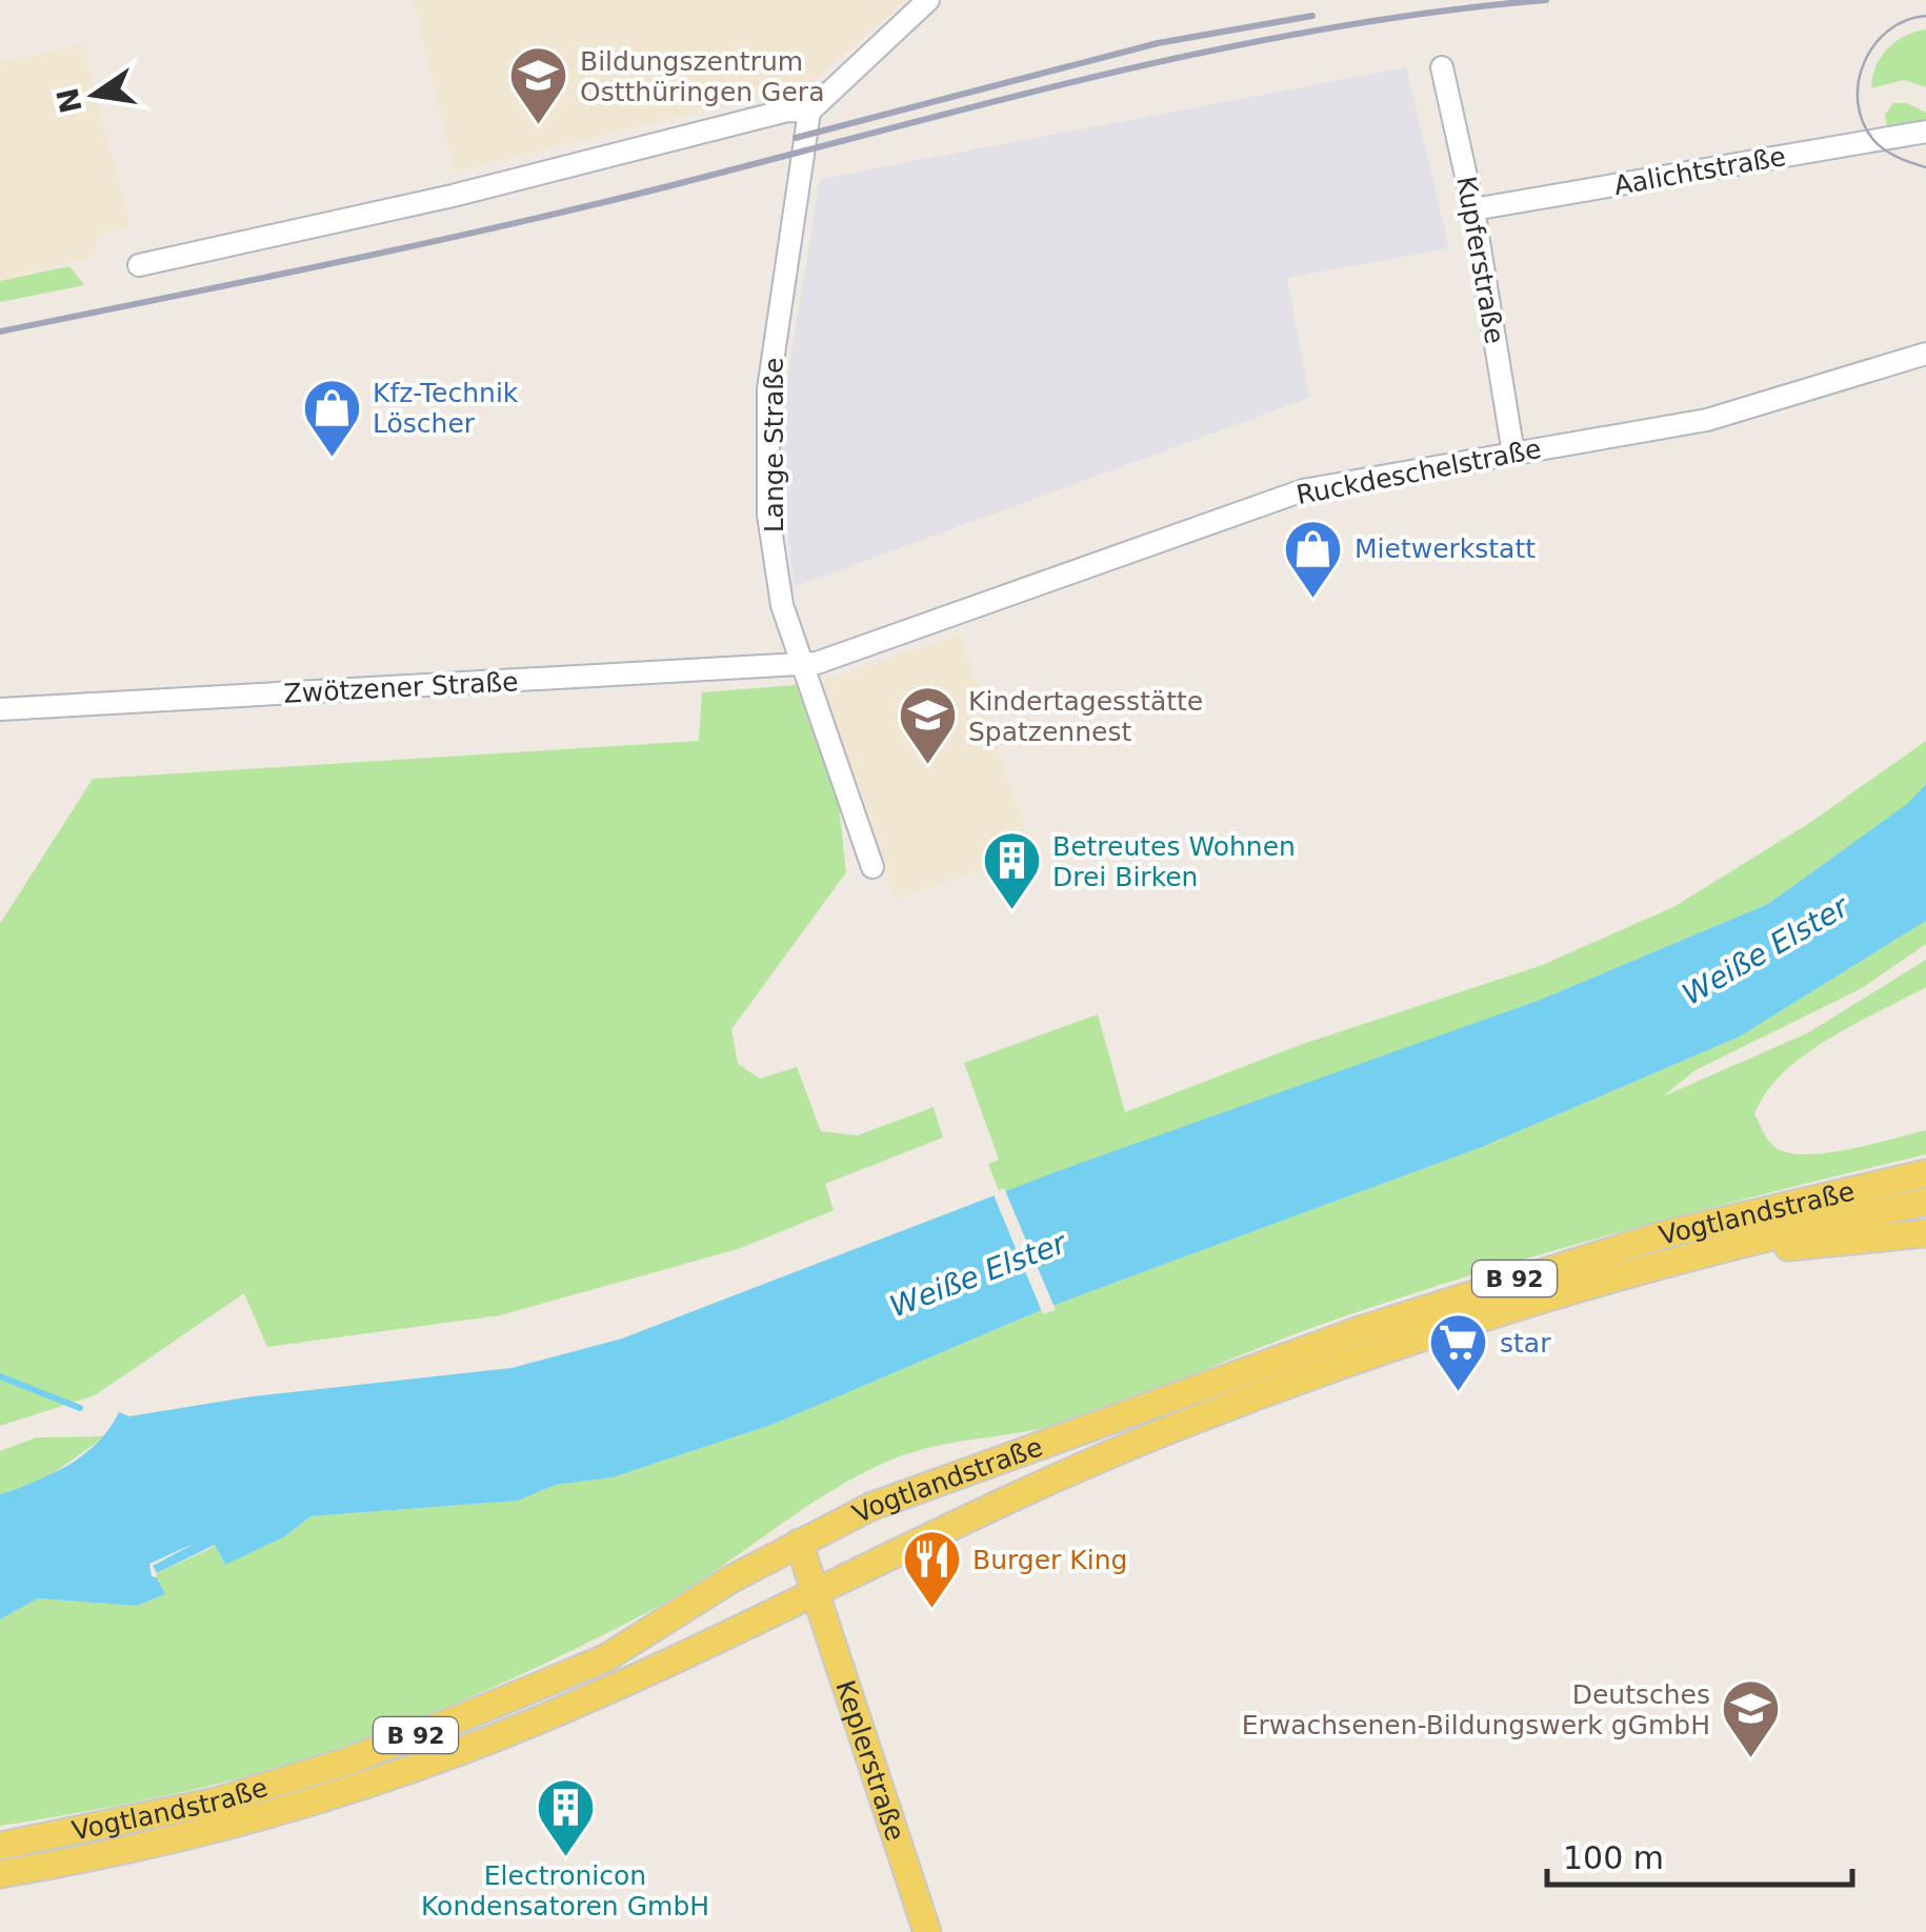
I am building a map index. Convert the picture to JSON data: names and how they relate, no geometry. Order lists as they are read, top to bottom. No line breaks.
{"streets":{"main road":["Vogtlandstraße","B 92","Keplerstraße"],"street":["Aalichtstraße","Kupferstraße","Lange Straße","Ruckdeschelstraße","Zwötzener Straße"]},"crossings":[["Aalichtstraße","Kupferstraße"],["Kupferstraße","Ruckdeschelstraße"],["Lange Straße","Ruckdeschelstraße"],["Lange Straße","Zwötzener Straße"],["Ruckdeschelstraße","Zwötzener Straße"],["Vogtlandstraße","Keplerstraße"]],"water":["Weiße Elster"],"places":{"school or university":["Bildungszentrum Ostthüringen Gera","Kindertagesstätte Spatzennest","Deutsches Erwachsenen-Bildungswerk gGmbH"],"shop":["Kfz-Technik Löscher","Mietwerkstatt"],"building":["Betreutes Wohnen Drei Birken","Electronicon Kondensatoren GmbH"],"supermarket":["star"],"restaurant":["Burger King"]},"scale_bar":"100 m","north":"left"}
